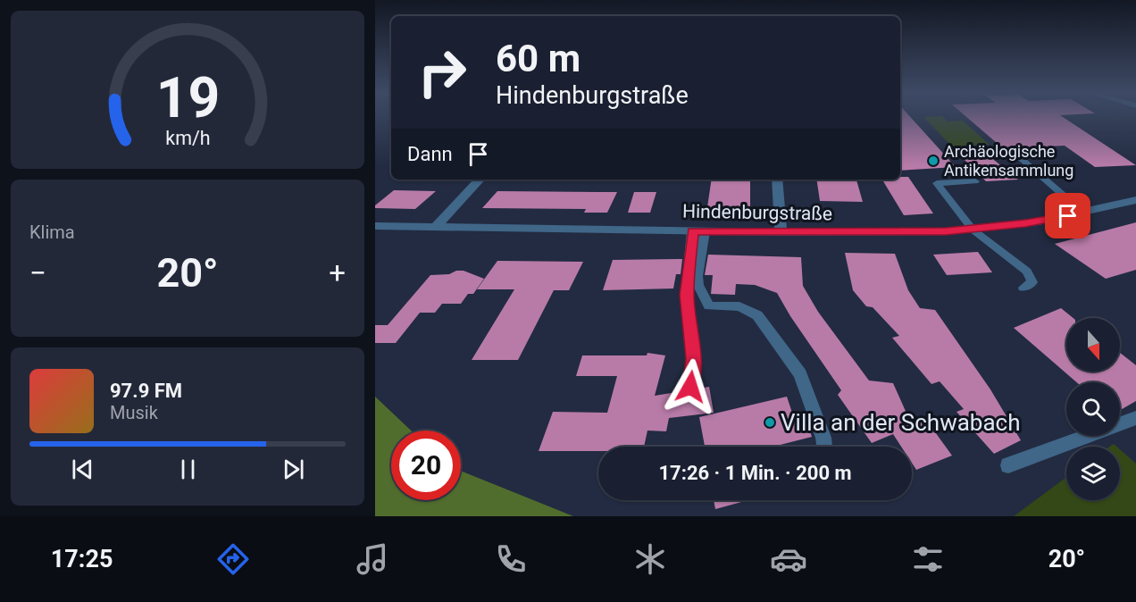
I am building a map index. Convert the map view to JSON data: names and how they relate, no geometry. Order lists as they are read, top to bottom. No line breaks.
{"streets":{"street":["Hindenburgstraße"]},"places":["Archäologische Antikensammlung","Villa an der Schwabach"],"north":"bottom","page":{"turn":["60 m","Hindenburgstraße"],"then":"Dann","tile":"Klima","heat":["−","20°","+"],"song":["97.9 FM","Musik"],"limit":"20","trip":"17:26 · 1 Min. · 200 m","tabs":["17:25","20°"],"gauge":["19","km/h"]}}
